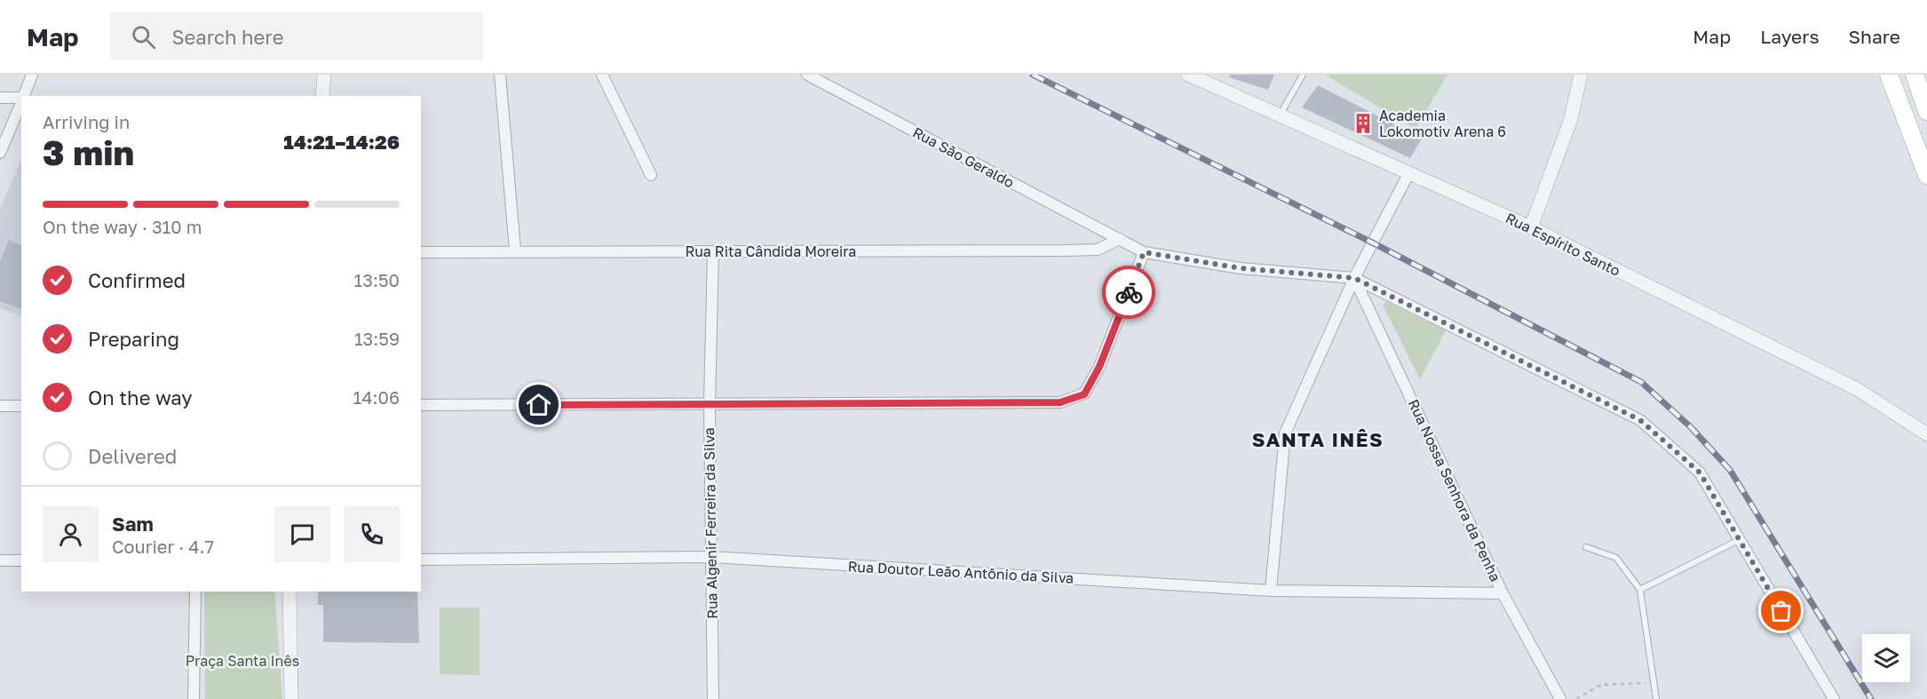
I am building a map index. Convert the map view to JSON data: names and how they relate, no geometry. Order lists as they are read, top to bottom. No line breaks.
{"streets":{"street":["Rua São Geraldo","Rua Espírito Santo","Rua Rita Cândida Moreira","Rua Nossa Senhora da Penha","Rua Algenir Ferreira da Silva","Rua Doutor Leão Antônio da Silva"]},"crossings":[["Rua São Geraldo","Rua Rita Cândida Moreira"],["Rua São Geraldo","Rua Nossa Senhora da Penha"],["Rua Rita Cândida Moreira","Rua Algenir Ferreira da Silva"],["Rua Nossa Senhora da Penha","Rua Doutor Leão Antônio da Silva"],["Rua Algenir Ferreira da Silva","Rua Doutor Leão Antônio da Silva"]],"districts":["SANTA INÊS"],"parks":["Praça Santa Inês"],"places":{"building":["Academia Lokomotiv Arena 6"]},"page":{"header":"Map","search":"Search here","nav":["Map","Layers","Share"],"heading":["3 min","Arriving in","14:21–14:26"],"panel":["Sam","Courier · 4.7"],"bar":"On the way · 310 m","list":[["Confirmed","13:50"],["Preparing","13:59"],["On the way","14:06"],"Delivered"]}}
